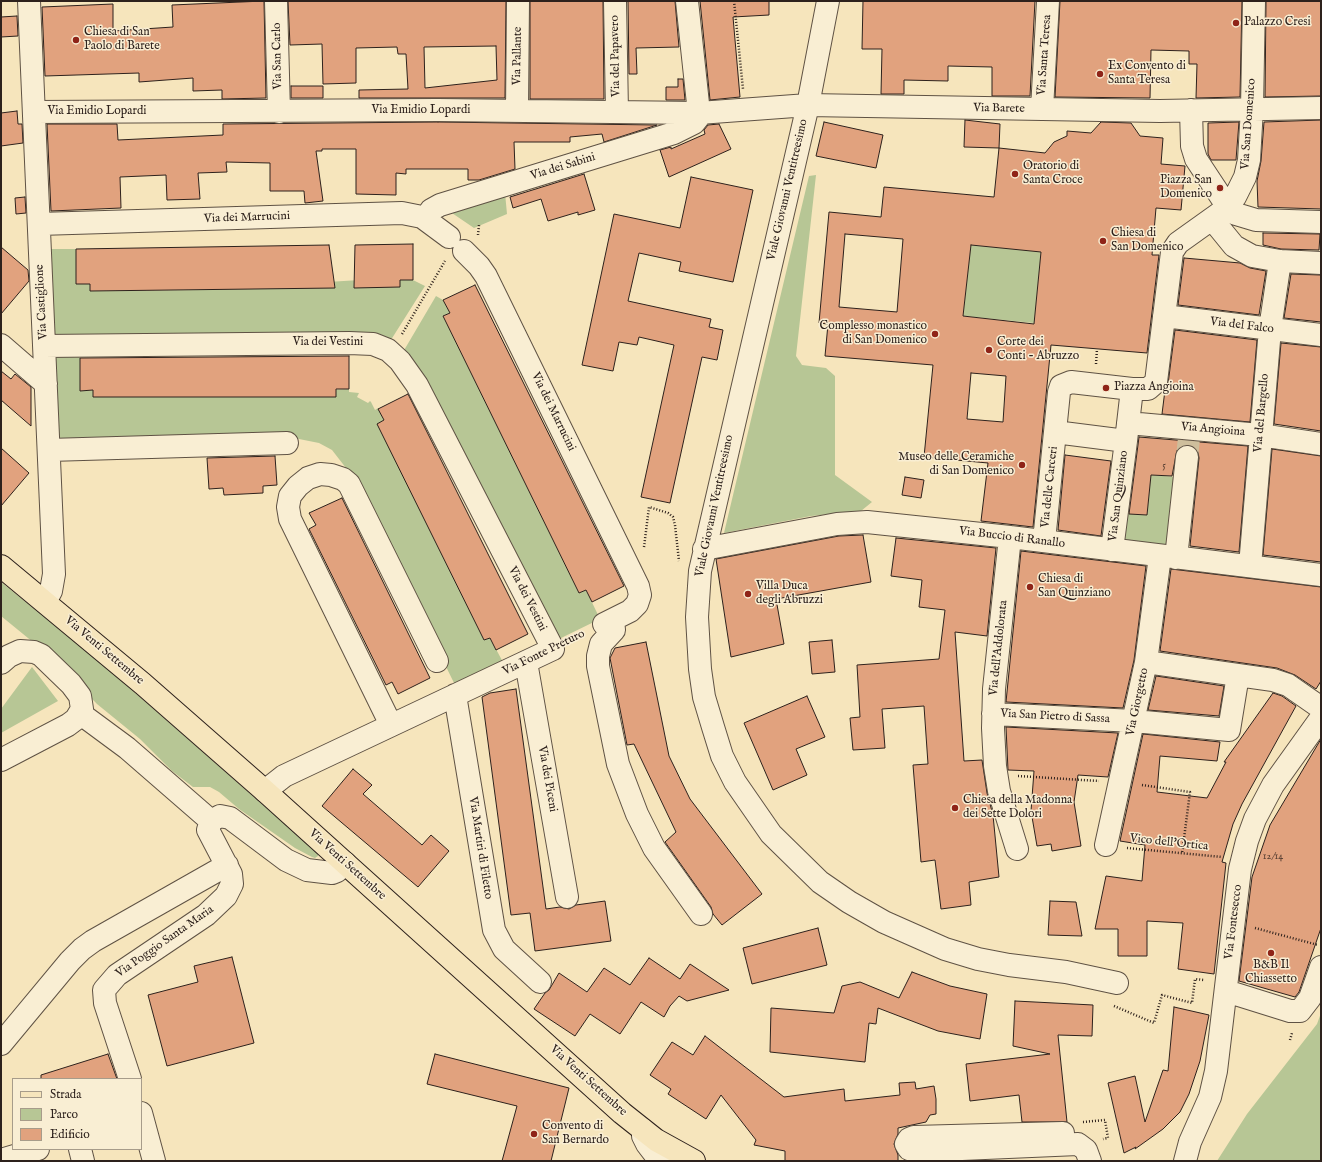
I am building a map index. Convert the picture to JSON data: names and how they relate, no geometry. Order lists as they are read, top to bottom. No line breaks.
{"streets":{"main road":["Via Venti Settembre"],"street":["Via Santa Teresa","Via San Carlo","Via Pallante","Via del Papavero","Via Barete","Via Emidio Lopardi","Via San Domenico","Via dei Sabini","Viale Giovanni Ventitreesimo","Via dei Marrucini","Via Castiglione","Via del Falco","Via dei Vestini","Via del Bargello","Via Angioina","Via delle Carceri","Via San Quinziano","Via Buccio di Ranallo","Via dell'Addolorata","Via Fonte Preturo","Via Giorgetto","Via San Pietro di Sassa","Via dei Piceni","Via Martiri di Filetto","Via Fontesecco","Via Poggio Santa Maria"],"path":["Vico dell'Ortica"]},"crossings":[["Via Santa Teresa","Via Barete"],["Via San Carlo","Via Emidio Lopardi"],["Via Pallante","Via Emidio Lopardi"],["Via del Papavero","Via Emidio Lopardi"],["Via Barete","Via Emidio Lopardi"],["Via Barete","Via San Domenico"],["Via Barete","Viale Giovanni Ventitreesimo"],["Via Emidio Lopardi","Via dei Sabini"],["Via Emidio Lopardi","Viale Giovanni Ventitreesimo"],["Via Emidio Lopardi","Via Castiglione"],["Via San Domenico","Via del Falco"],["Via dei Sabini","Via dei Marrucini"],["Viale Giovanni Ventitreesimo","Via Buccio di Ranallo"],["Via dei Marrucini","Via Castiglione"],["Via Castiglione","Via dei Vestini"],["Via Castiglione","Via Venti Settembre"],["Via del Falco","Via del Bargello"],["Via dei Vestini","Via Fonte Preturo"],["Via del Bargello","Via Angioina"],["Via del Bargello","Via Buccio di Ranallo"],["Via Angioina","Via San Quinziano"],["Via Angioina","Via Giorgetto"],["Via delle Carceri","Via Buccio di Ranallo"],["Via San Quinziano","Via Buccio di Ranallo"],["Via Buccio di Ranallo","Via dell'Addolorata"],["Via Buccio di Ranallo","Via Giorgetto"],["Via dell'Addolorata","Via San Pietro di Sassa"],["Via Venti Settembre","Via Fonte Preturo"],["Via Fonte Preturo","Via dei Piceni"],["Via Fonte Preturo","Via Martiri di Filetto"],["Via Giorgetto","Via San Pietro di Sassa"],["Via Giorgetto","Vico dell'Ortica"]],"places":["Palazzo Cresi","Chiesa di San Paolo di Barete","Ex Convento di Santa Teresa","Oratorio di Santa Croce","Piazza San Domenico","Chiesa di San Domenico","Complesso monastico di San Domenico","Corte dei Conti - Abruzzo","Piazza Angioina","Museo delle Ceramiche di San Domenico","Chiesa di San Quinziano","Villa Duca degli Abruzzi","Chiesa della Madonna dei Sette Dolori","B&B Il Chiassetto","Convento di San Bernardo"],"house_numbers":["5","12/14"],"legend":["Strada","Parco","Edificio"]}
